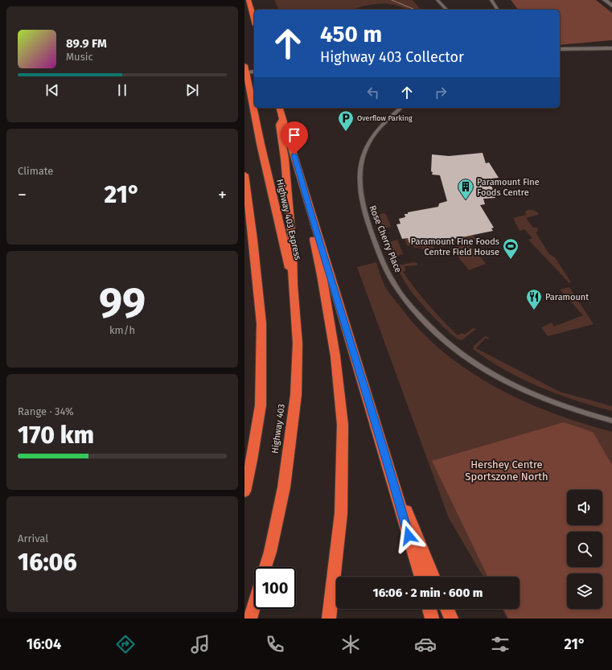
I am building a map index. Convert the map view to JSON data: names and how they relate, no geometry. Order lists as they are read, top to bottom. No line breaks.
{"streets":{"highway":["Highway 403 Express","Highway 403"],"street":["Rose Cherry Place"]},"crossings":[["Highway 403 Express","Highway 403"]],"parks":["Hershey Centre Sportszone North"],"places":{"parking":["Overflow Parking"],"building":["Paramount Fine Foods Centre"],"sports":["Paramount Fine Foods Centre Field House"],"restaurant":["Paramount"]},"page":{"turn":["450 m","Highway 403 Collector"],"song":["89.9 FM","Music"],"tile":["Climate",["99","km/h"],["Range · 34%","170 km"],["Arrival","16:06"]],"heat":["−","21°","+"],"limit":"100","trip":"16:06 · 2 min · 600 m","tabs":["16:04","21°"]}}
